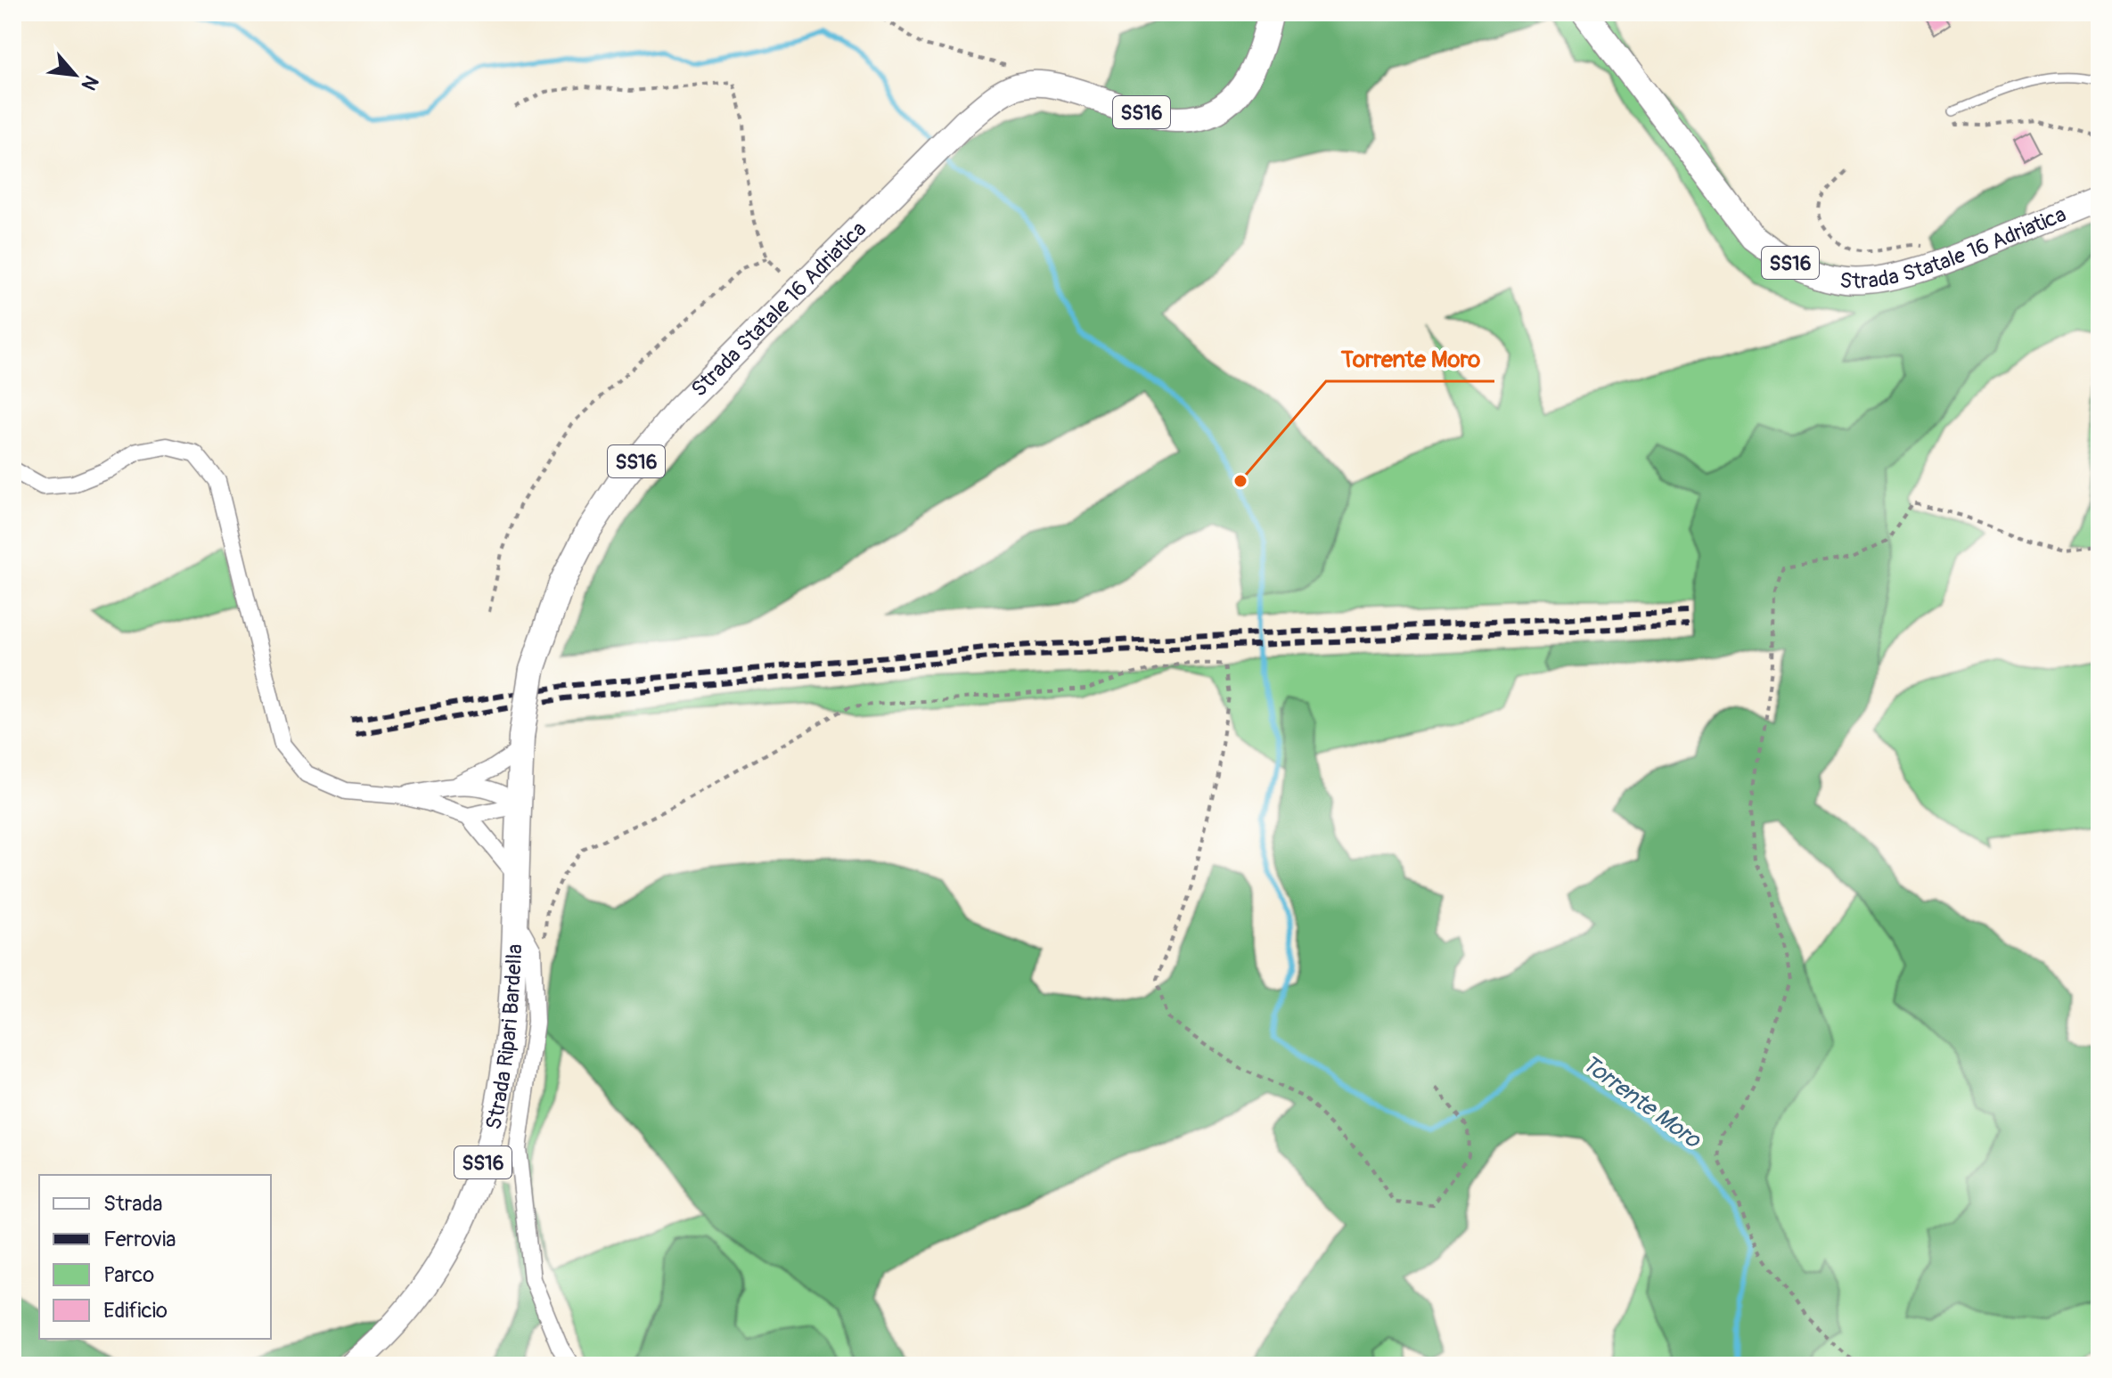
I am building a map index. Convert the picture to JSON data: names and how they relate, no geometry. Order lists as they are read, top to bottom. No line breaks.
{"streets":{"main road":["SS16","Strada Statale 16 Adriatica","Strada Ripari Bardella"]},"crossings":[["Strada Statale 16 Adriatica","Strada Ripari Bardella"]],"water":["Torrente Moro"],"places":["Torrente Moro"],"legend":["Strada","Ferrovia","Parco","Edificio"],"north":"bottom right"}
